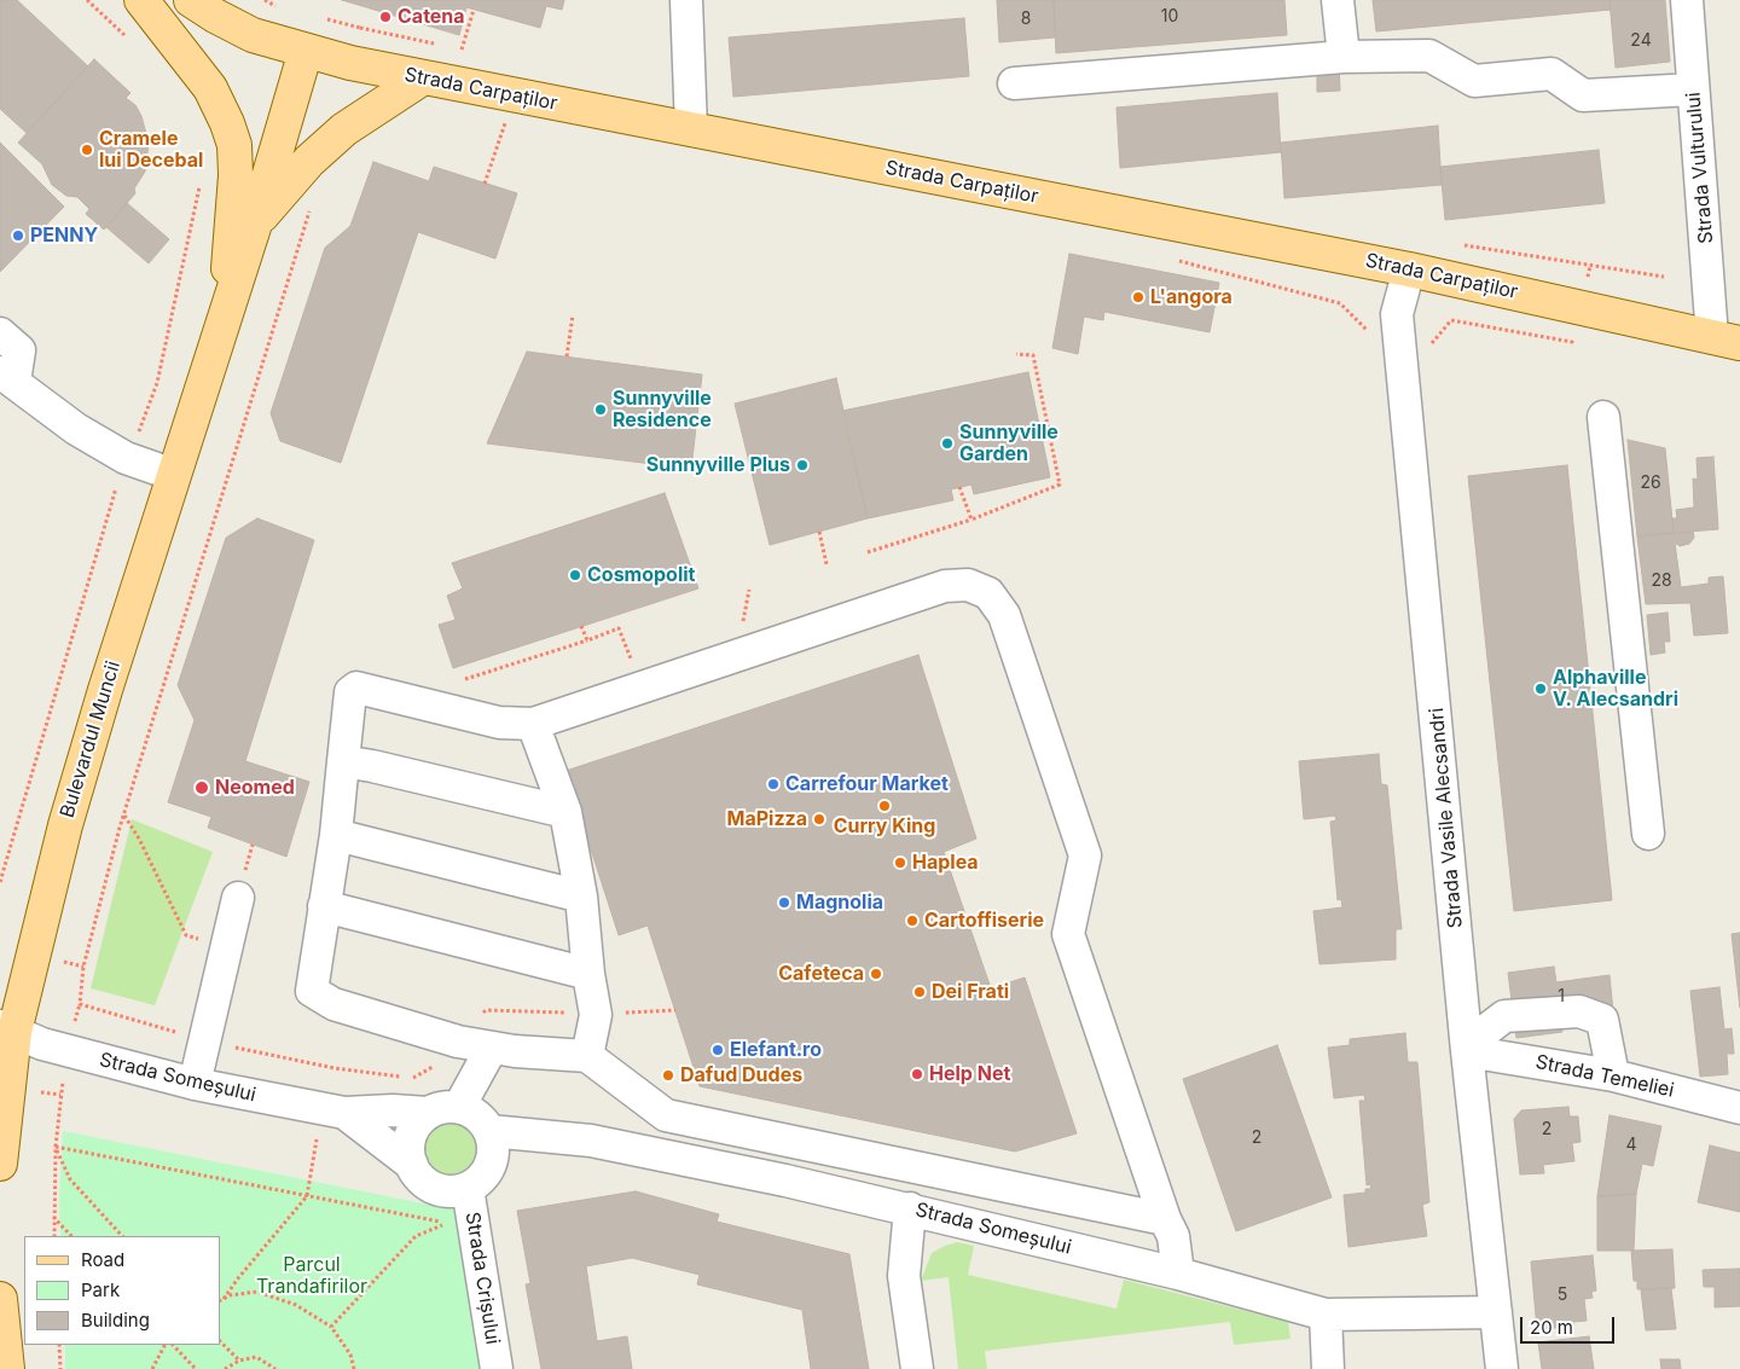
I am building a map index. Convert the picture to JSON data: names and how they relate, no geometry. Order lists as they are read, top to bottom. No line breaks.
{"streets":{"main road":["Strada Carpaților","Bulevardul Muncii"],"street":["Strada Vulturului","Strada Vasile Alecsandri","Strada Temeliei","Strada Someșului","Strada Crișului"]},"crossings":[["Strada Carpaților","Strada Vulturului"],["Strada Carpaților","Bulevardul Muncii"],["Strada Carpaților","Strada Vasile Alecsandri"],["Bulevardul Muncii","Strada Someșului"],["Strada Vasile Alecsandri","Strada Temeliei"],["Strada Vasile Alecsandri","Strada Someșului"],["Strada Someșului","Strada Crișului"]],"parks":["Parcul Trandafirilor"],"places":["Catena","Cramele lui Decebal","PENNY","L'angora","Sunnyville Residence","Sunnyville Garden","Sunnyville Plus","Cosmopolit","Alphaville V. Alecsandri","Carrefour Market","Neomed","Curry King","MaPizza","Haplea","Magnolia","Cartoffiserie","Cafeteca","Dei Frati","Elefant.ro","Help Net","Dafud Dudes"],"house_numbers":["10","8","24","26","28","1","2","2","4","5"],"legend":["Road","Park","Building"],"scale_bar":"20 m"}
